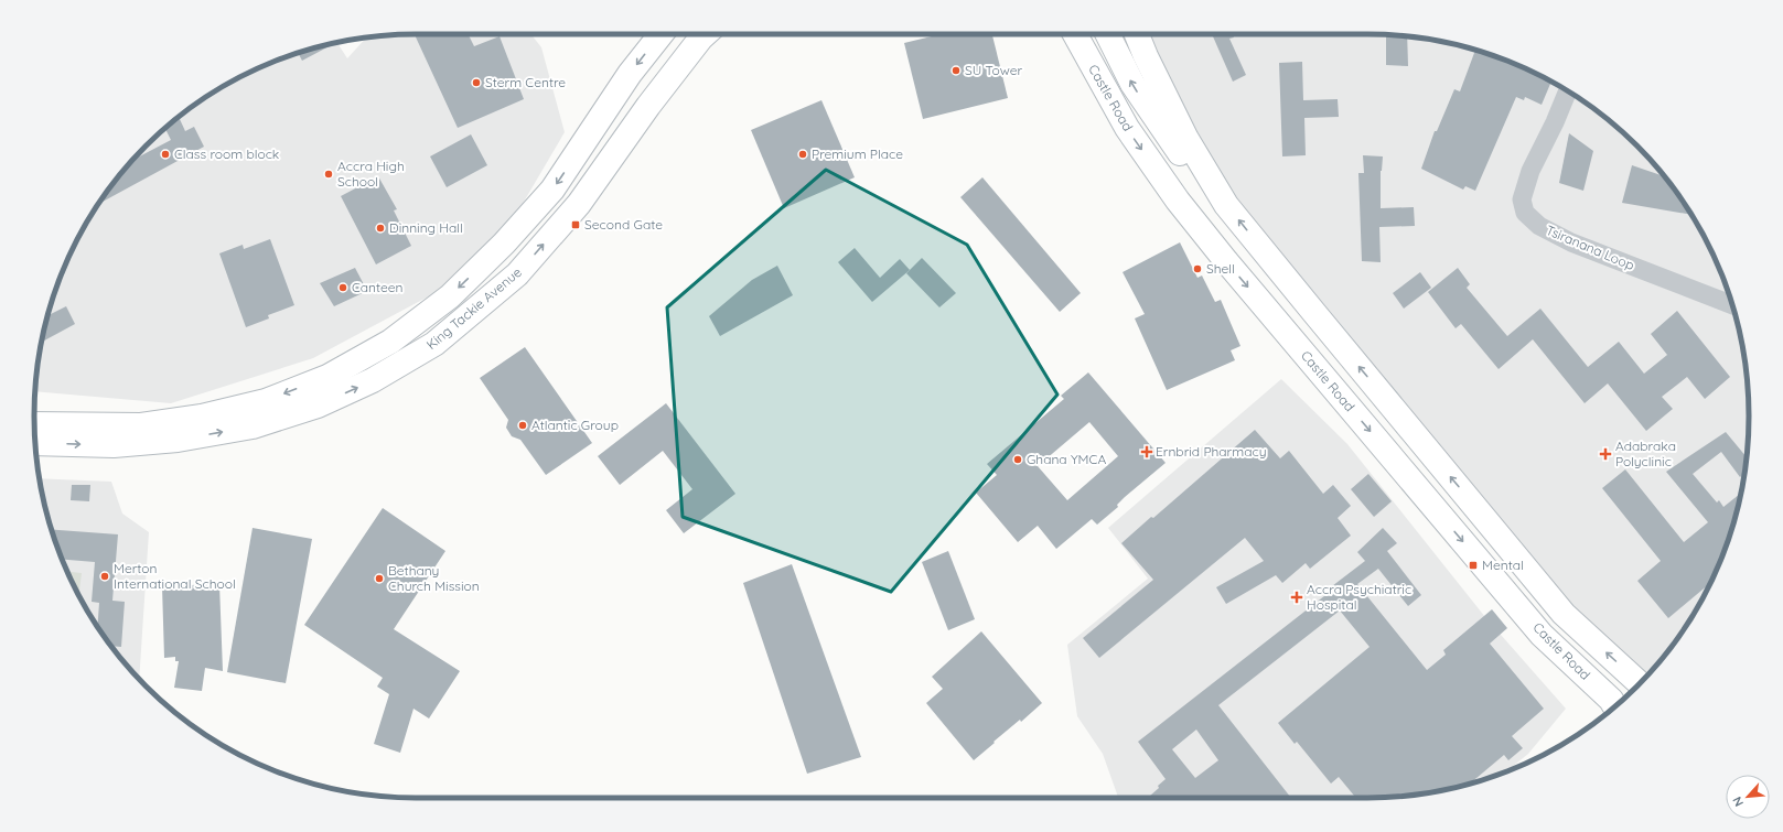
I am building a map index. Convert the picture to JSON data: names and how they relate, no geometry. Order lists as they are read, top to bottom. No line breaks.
{"streets":{"main road":["Castle Road","King Tackie Avenue"],"street":["Tsiranana Loop"]},"places":{"other":["SU Tower","Sterm Centre","Class room block","Premium Place","Accra High School","Dinning Hall","Shell","Canteen","Atlantic Group","Ghana YMCA","Merton International School","Bethany Church Mission"],"transit":["Second Gate","Mental"],"health":["Ernbrid Pharmacy","Adabraka Polyclinic","Accra Psychiatric Hospital"]},"north":"bottom left"}
